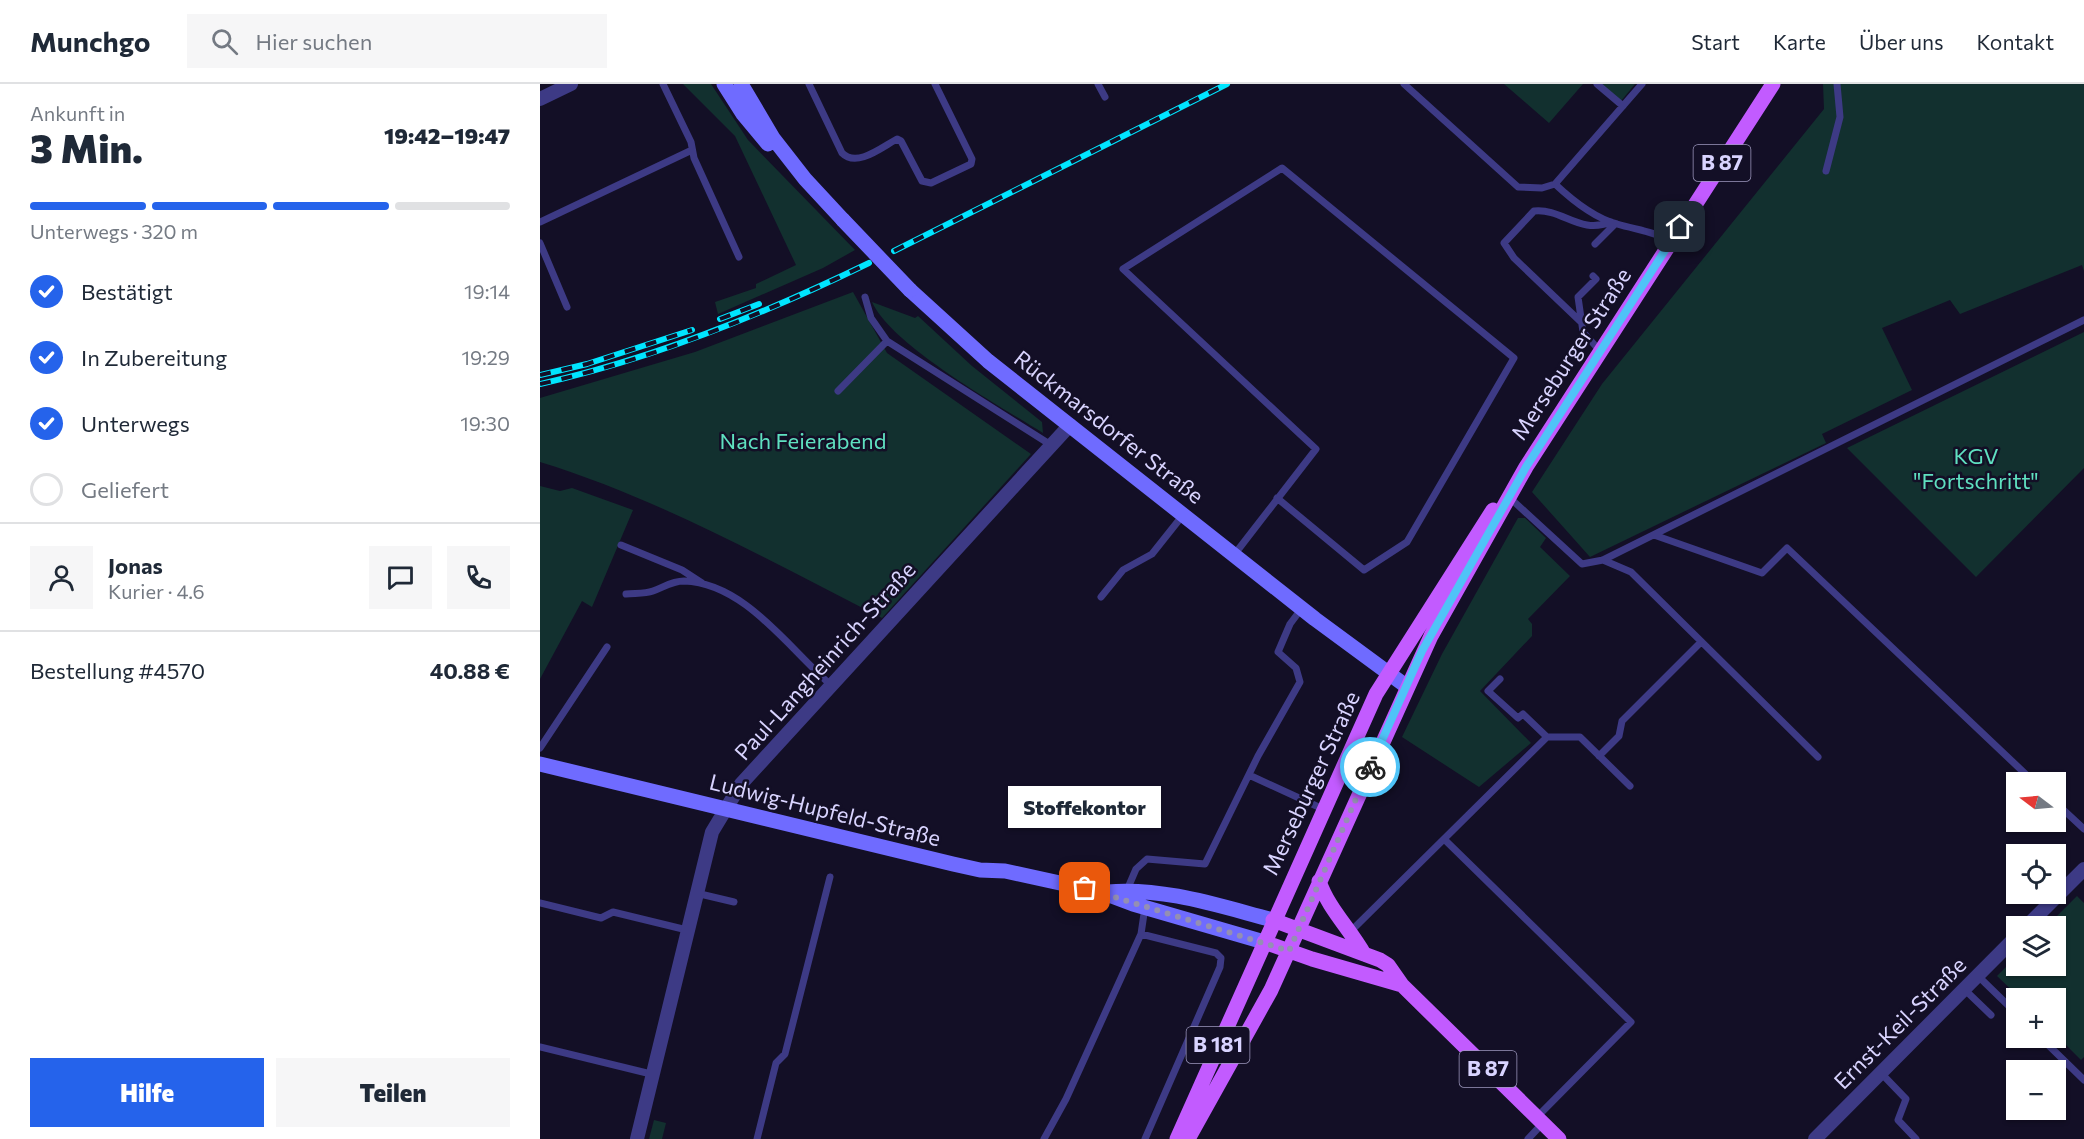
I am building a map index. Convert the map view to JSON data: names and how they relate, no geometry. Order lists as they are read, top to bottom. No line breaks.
{"streets":{"main road":["B 87","Merseburger Straße","Rückmarsdorfer Straße","Ludwig-Hupfeld-Straße","B 181"],"street":["Paul-Langheinrich-Straße","Ernst-Keil-Straße"]},"crossings":[["B 87","Merseburger Straße"],["B 87","Ludwig-Hupfeld-Straße"],["Merseburger Straße","Rückmarsdorfer Straße"],["Merseburger Straße","Ludwig-Hupfeld-Straße"],["Rückmarsdorfer Straße","Paul-Langheinrich-Straße"],["Paul-Langheinrich-Straße","Ludwig-Hupfeld-Straße"]],"parks":["Nach Feierabend","KGV \"Fortschritt\""],"places":["Stoffekontor"],"north":"left","page":{"header":"Munchgo","search":"Hier suchen","nav":["Start","Karte","Über uns","Kontakt"],"heading":["3 Min.","Ankunft in","19:42–19:47"],"panel":["Jonas","Kurier · 4.6","Bestellung #4570","40.88 €"],"bar":"Unterwegs · 320 m","list":[["Bestätigt","19:14"],["In Zubereitung","19:29"],["Unterwegs","19:30"],"Geliefert"],"map_buttons":["+","−"],"bubble":"Stoffekontor","buttons":["Hilfe","Teilen"]}}
